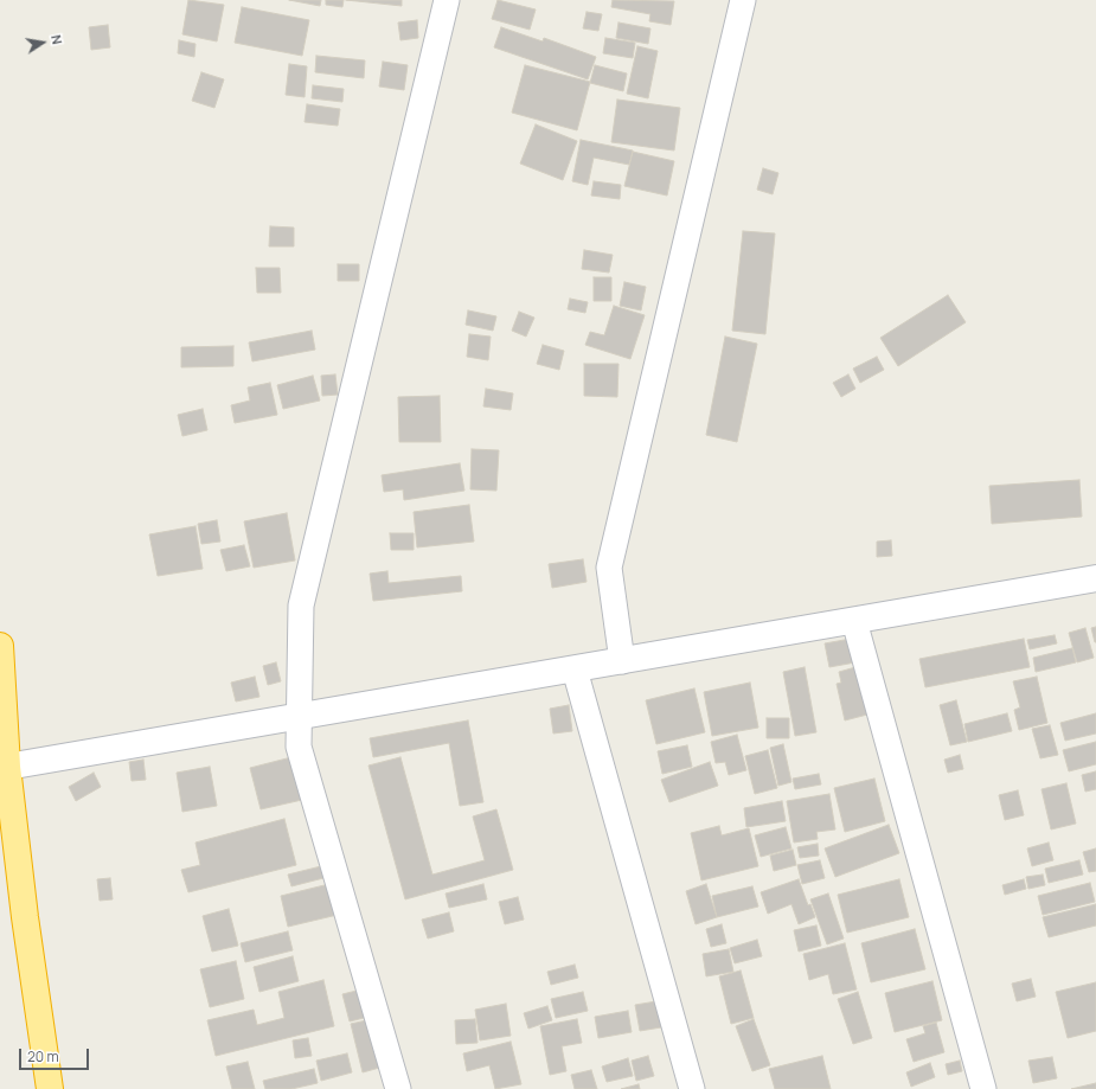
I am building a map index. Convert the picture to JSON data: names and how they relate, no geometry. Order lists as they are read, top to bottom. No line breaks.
{"scale_bar":"20 m","north":"right"}
